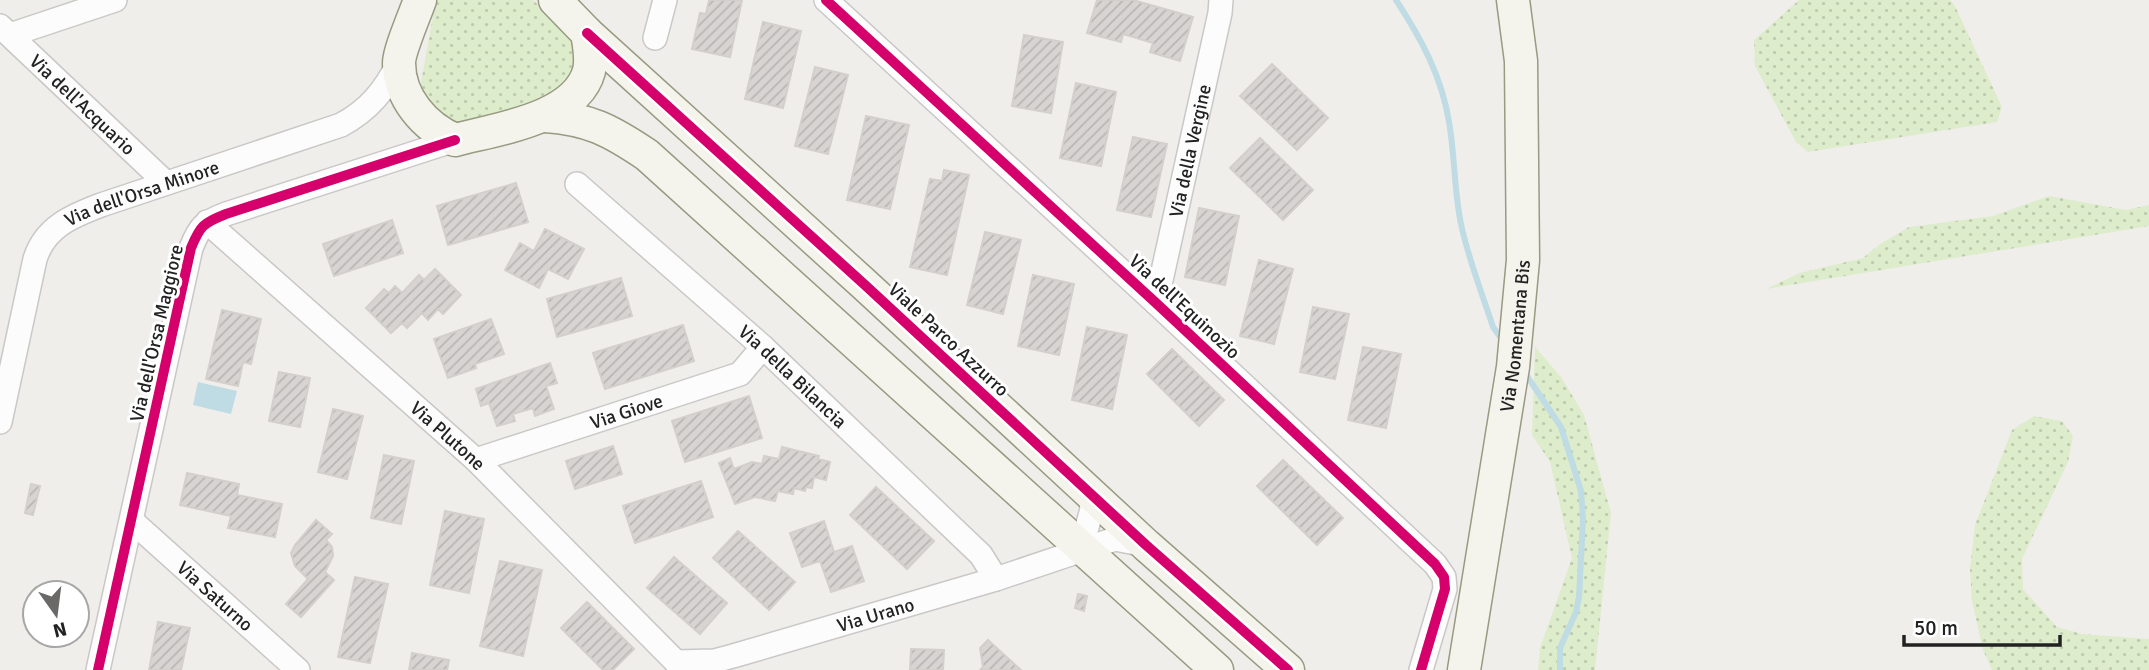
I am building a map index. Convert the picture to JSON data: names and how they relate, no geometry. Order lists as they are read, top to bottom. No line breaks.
{"streets":{"street":["Via dell'Acquario","Via della Vergine","Via dell'Orsa Minore","Via dell'Equinozio","Via dell'Orsa Maggiore","Via Nomentana Bis","Viale Parco Azzurro","Via della Bilancia","Via Giove","Via Plutone","Via Saturno","Via Urano"]},"crossings":[["Via dell'Acquario","Via dell'Orsa Minore"],["Via della Vergine","Via dell'Equinozio"],["Via dell'Orsa Maggiore","Via Plutone"],["Via dell'Orsa Maggiore","Via Saturno"],["Via della Bilancia","Via Giove"],["Via della Bilancia","Via Urano"],["Via Giove","Via Plutone"],["Via Plutone","Via Urano"]],"scale_bar":"50 m","north":"bottom"}
